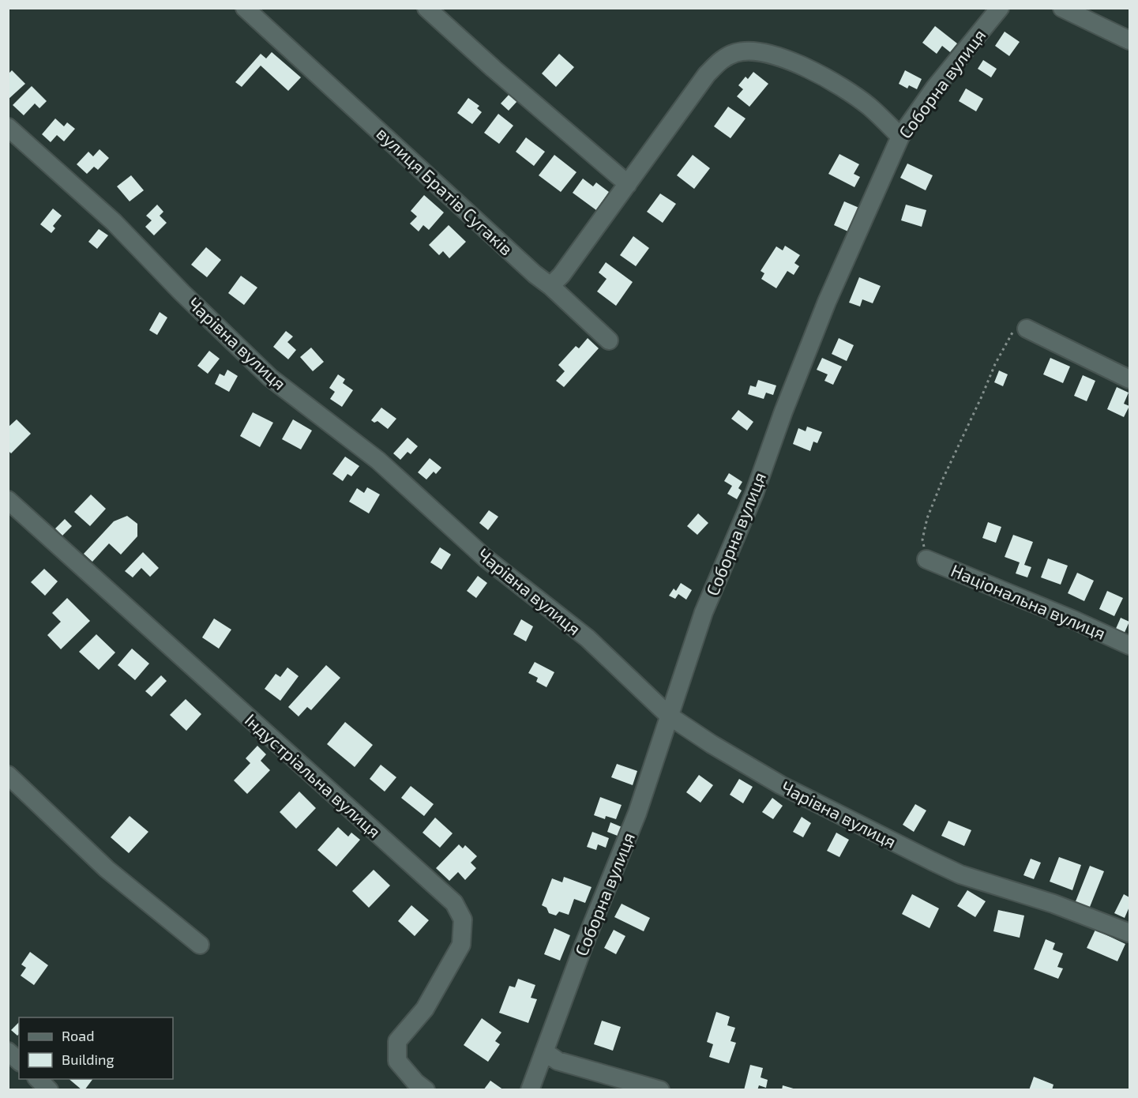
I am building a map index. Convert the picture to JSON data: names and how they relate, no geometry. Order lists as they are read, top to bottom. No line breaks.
{"streets":{"street":["Соборна вулиця","вулиця Братів Сугаків","Чарівна вулиця","Національна вулиця","Індустріальна вулиця"]},"crossings":[["Соборна вулиця","Чарівна вулиця"]],"legend":["Road","Building"]}
